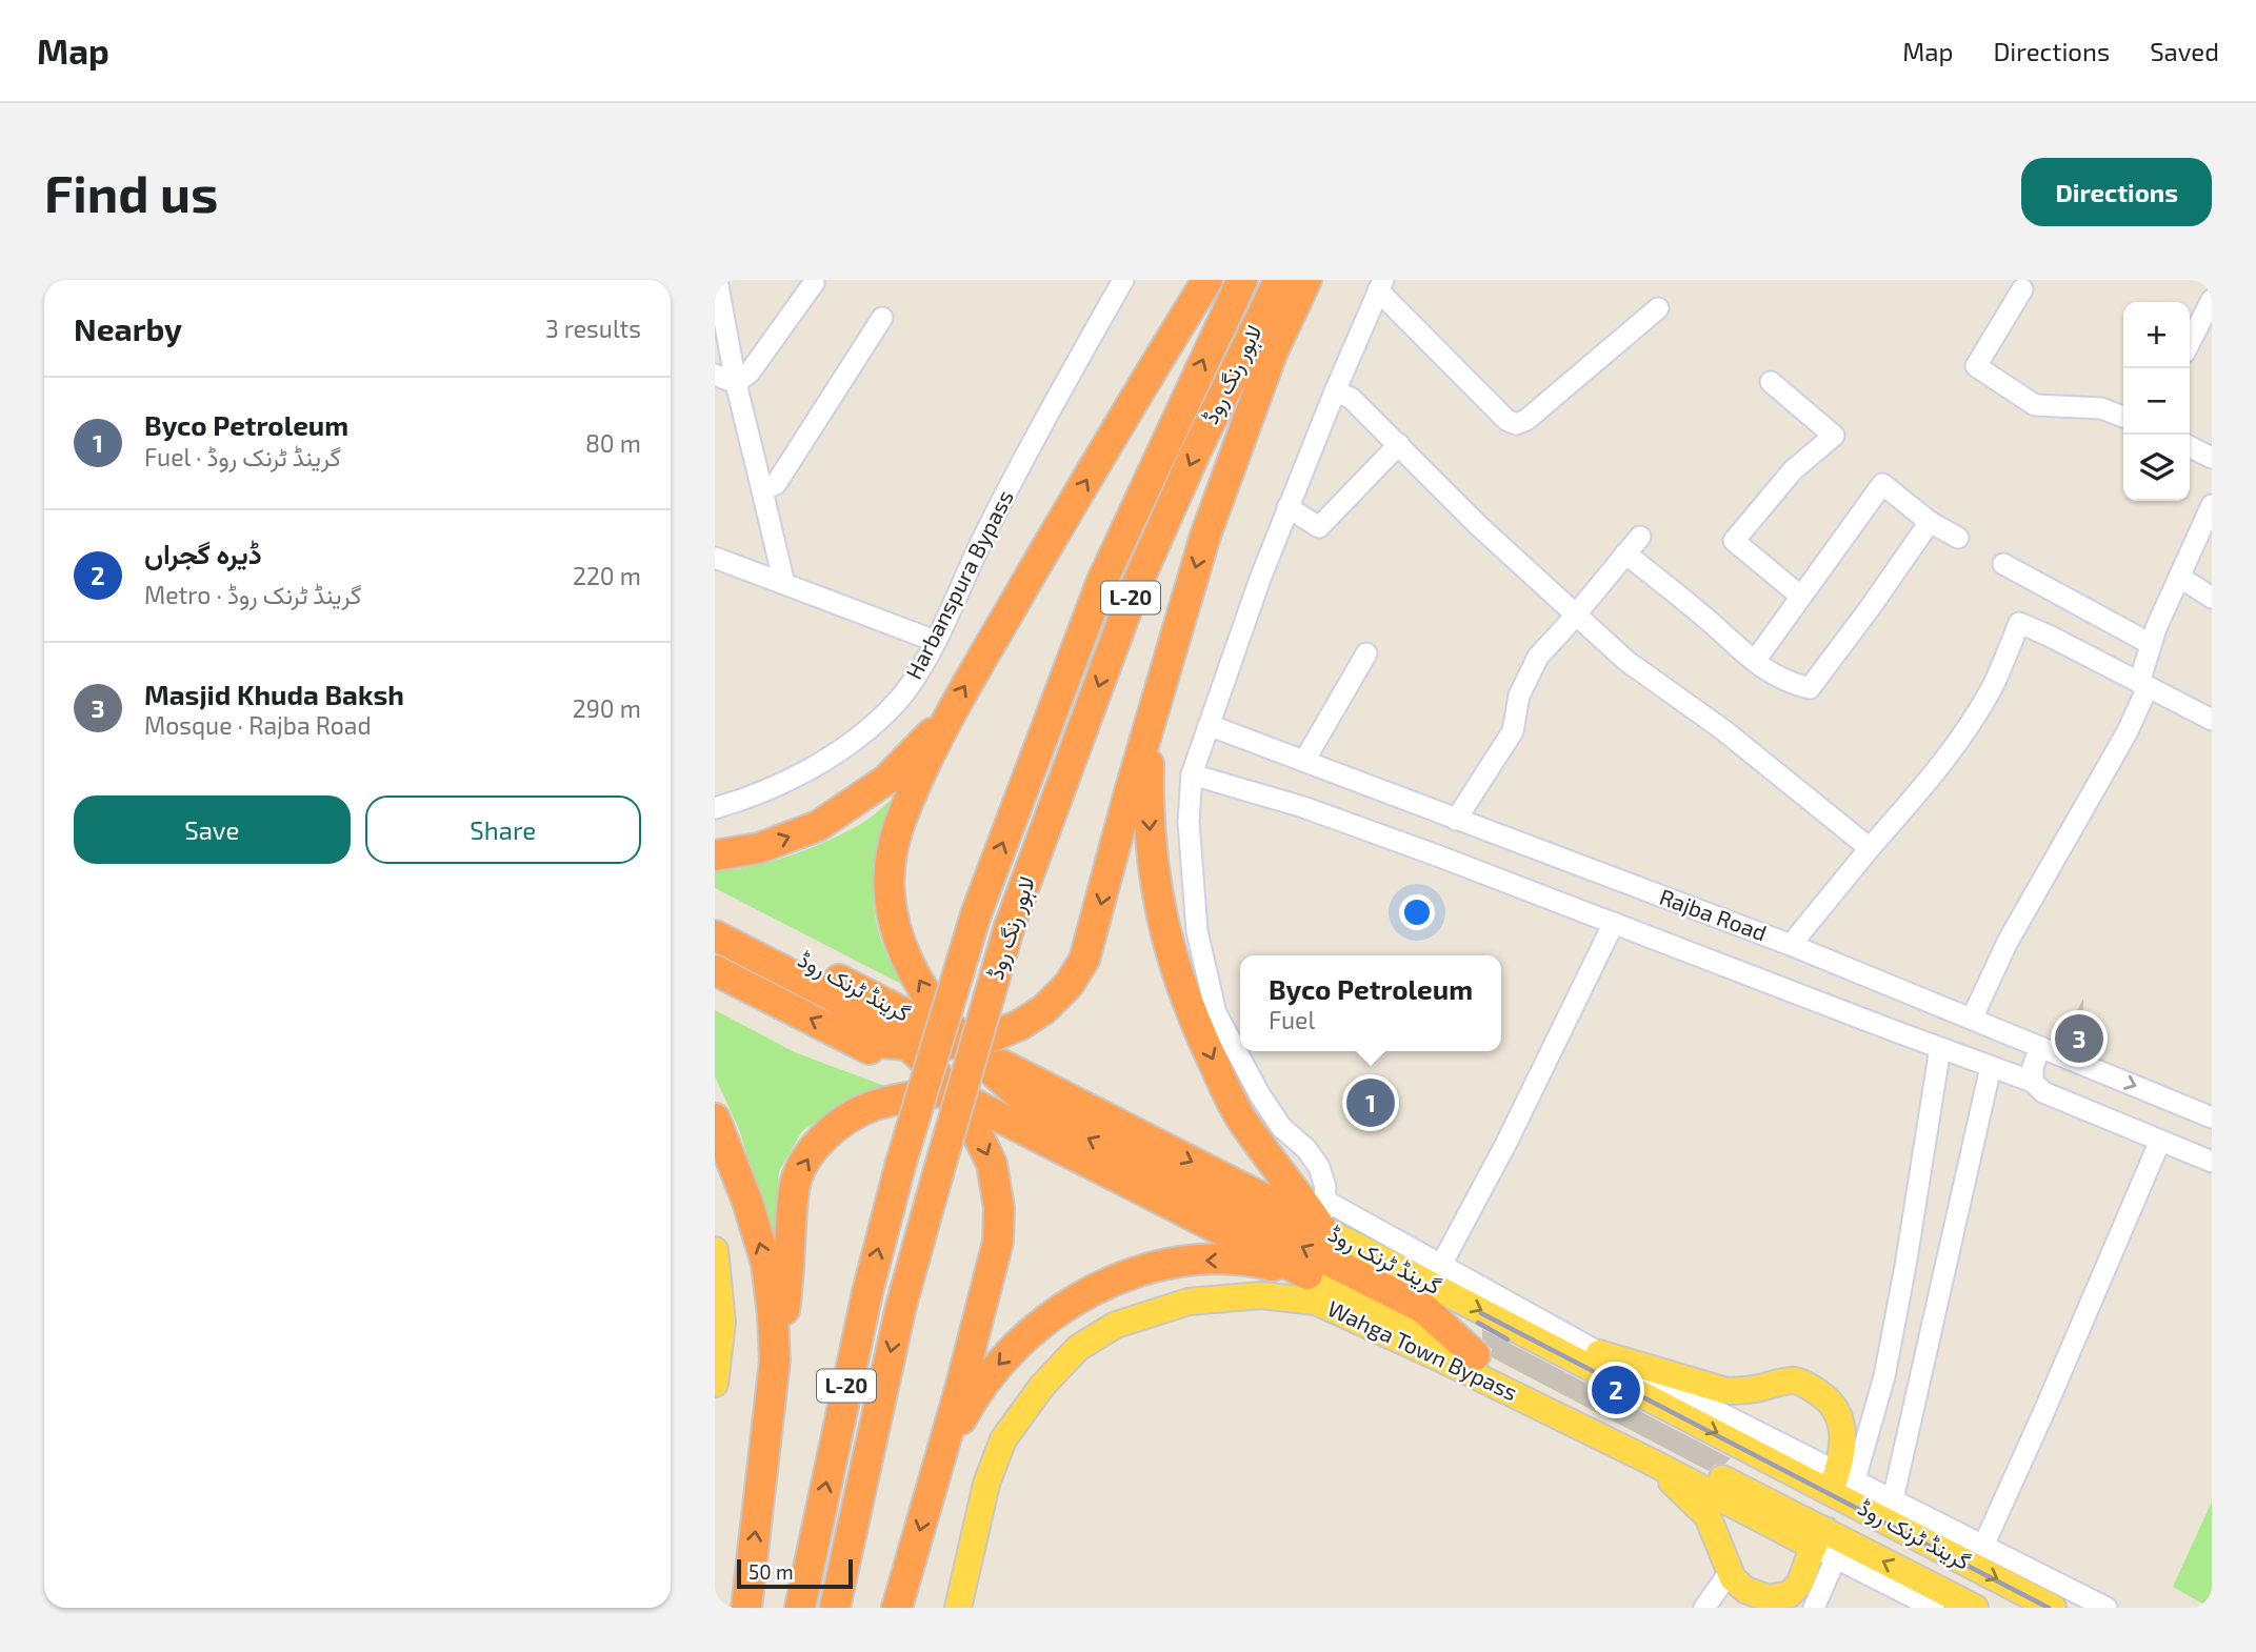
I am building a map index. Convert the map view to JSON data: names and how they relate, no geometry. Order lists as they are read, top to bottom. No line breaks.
{"streets":{"highway":["لاہور رنگ روڈ","L-20","گرینڈ ٹرنک روڈ"],"main road":["Wahga Town Bypass"],"street":["Harbanspura Bypass","Rajba Road"]},"crossings":[["گرینڈ ٹرنک روڈ","Wahga Town Bypass"]],"scale_bar":"50 m","page":{"header":"Map","nav":["Map","Directions","Saved"],"buttons":["Directions",["Save","Share"]],"title":"Find us","heading":["Nearby","3 results"],"map_buttons":["+","−"],"list":[{"mark":"1","name":"Byco Petroleum","note":"Fuel · گرینڈ ٹرنک روڈ","value":"80 m"},{"mark":"2","name":"ڈیرہ گجراں","note":"Metro · گرینڈ ٹرنک روڈ","value":"220 m"},{"mark":"3","name":"Masjid Khuda Baksh","note":"Mosque · Rajba Road","value":"290 m"}],"popup":["Byco Petroleum","Fuel"],"pins":["3","1","2"],"scale":"50 m"}}
